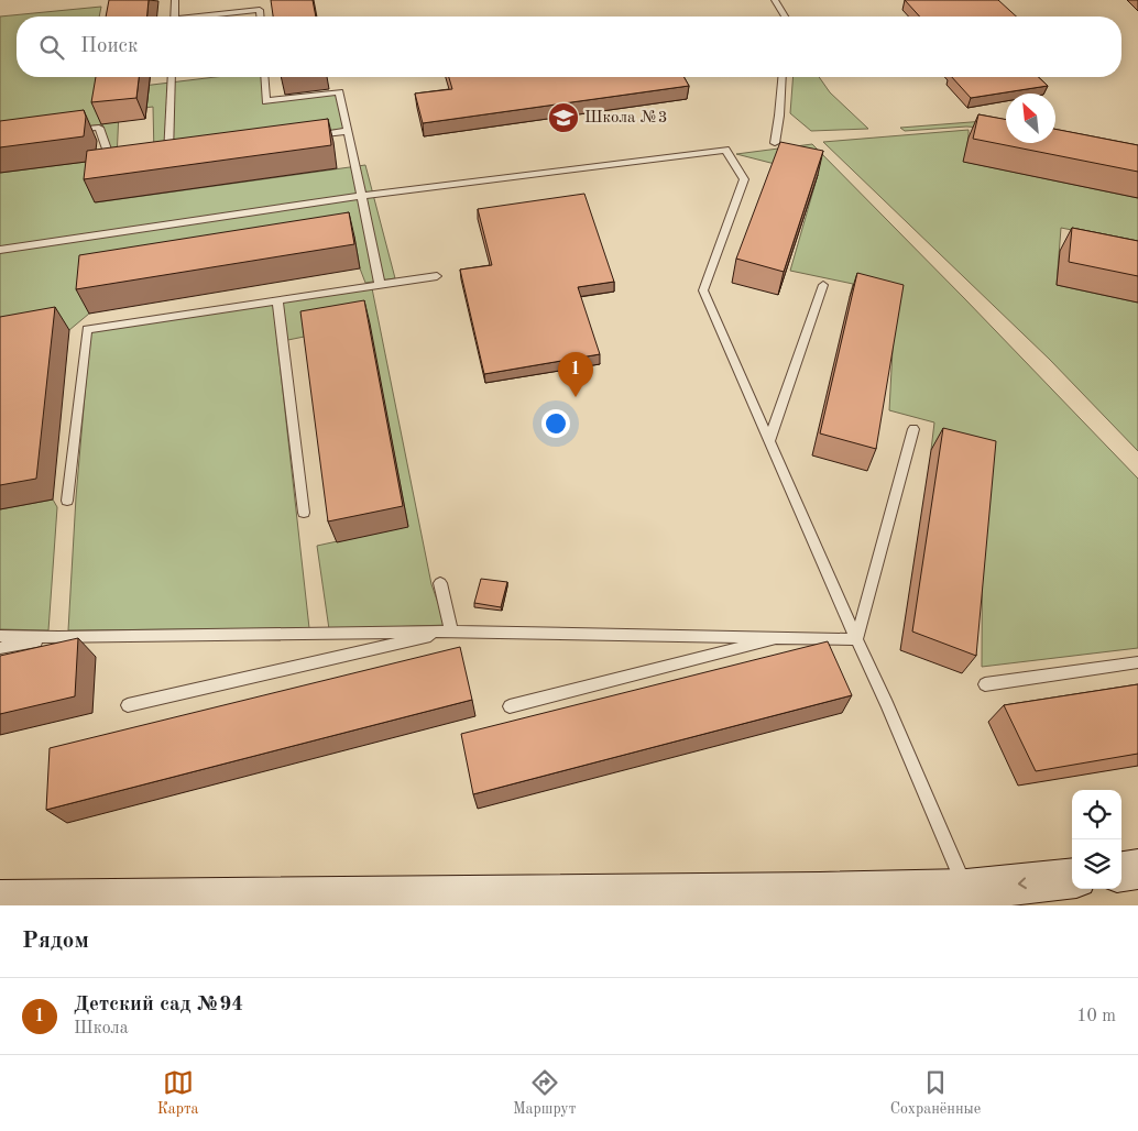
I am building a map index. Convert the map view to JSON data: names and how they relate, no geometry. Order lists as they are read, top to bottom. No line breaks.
{"places":{"school or university":["Школа №3"]},"north":"top left","page":{"search":"Поиск","pins":"1","heading":"Рядом","list":[{"mark":"1","name":"Детский сад №94","note":"Школа","value":"10 m"}],"nav":["Карта","Маршрут","Сохранённые"]}}
